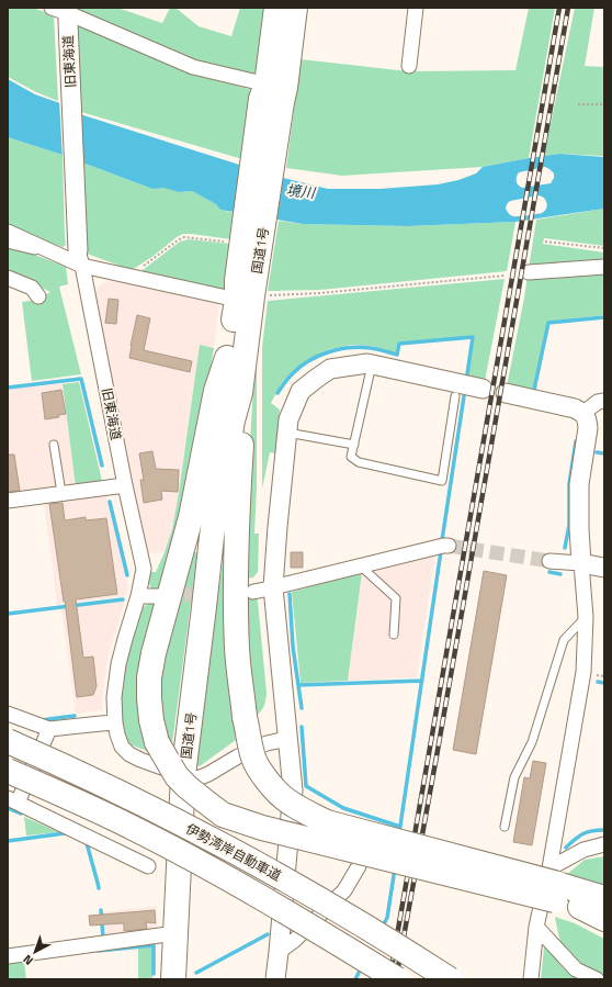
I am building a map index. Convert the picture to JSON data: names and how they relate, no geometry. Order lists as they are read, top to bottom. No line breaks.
{"streets":{"highway":["国道1号","伊勢湾岸自動車道"],"street":["旧東海道"]},"crossings":[["旧東海道","国道1号"]],"water":["境川"],"north":"bottom left"}
